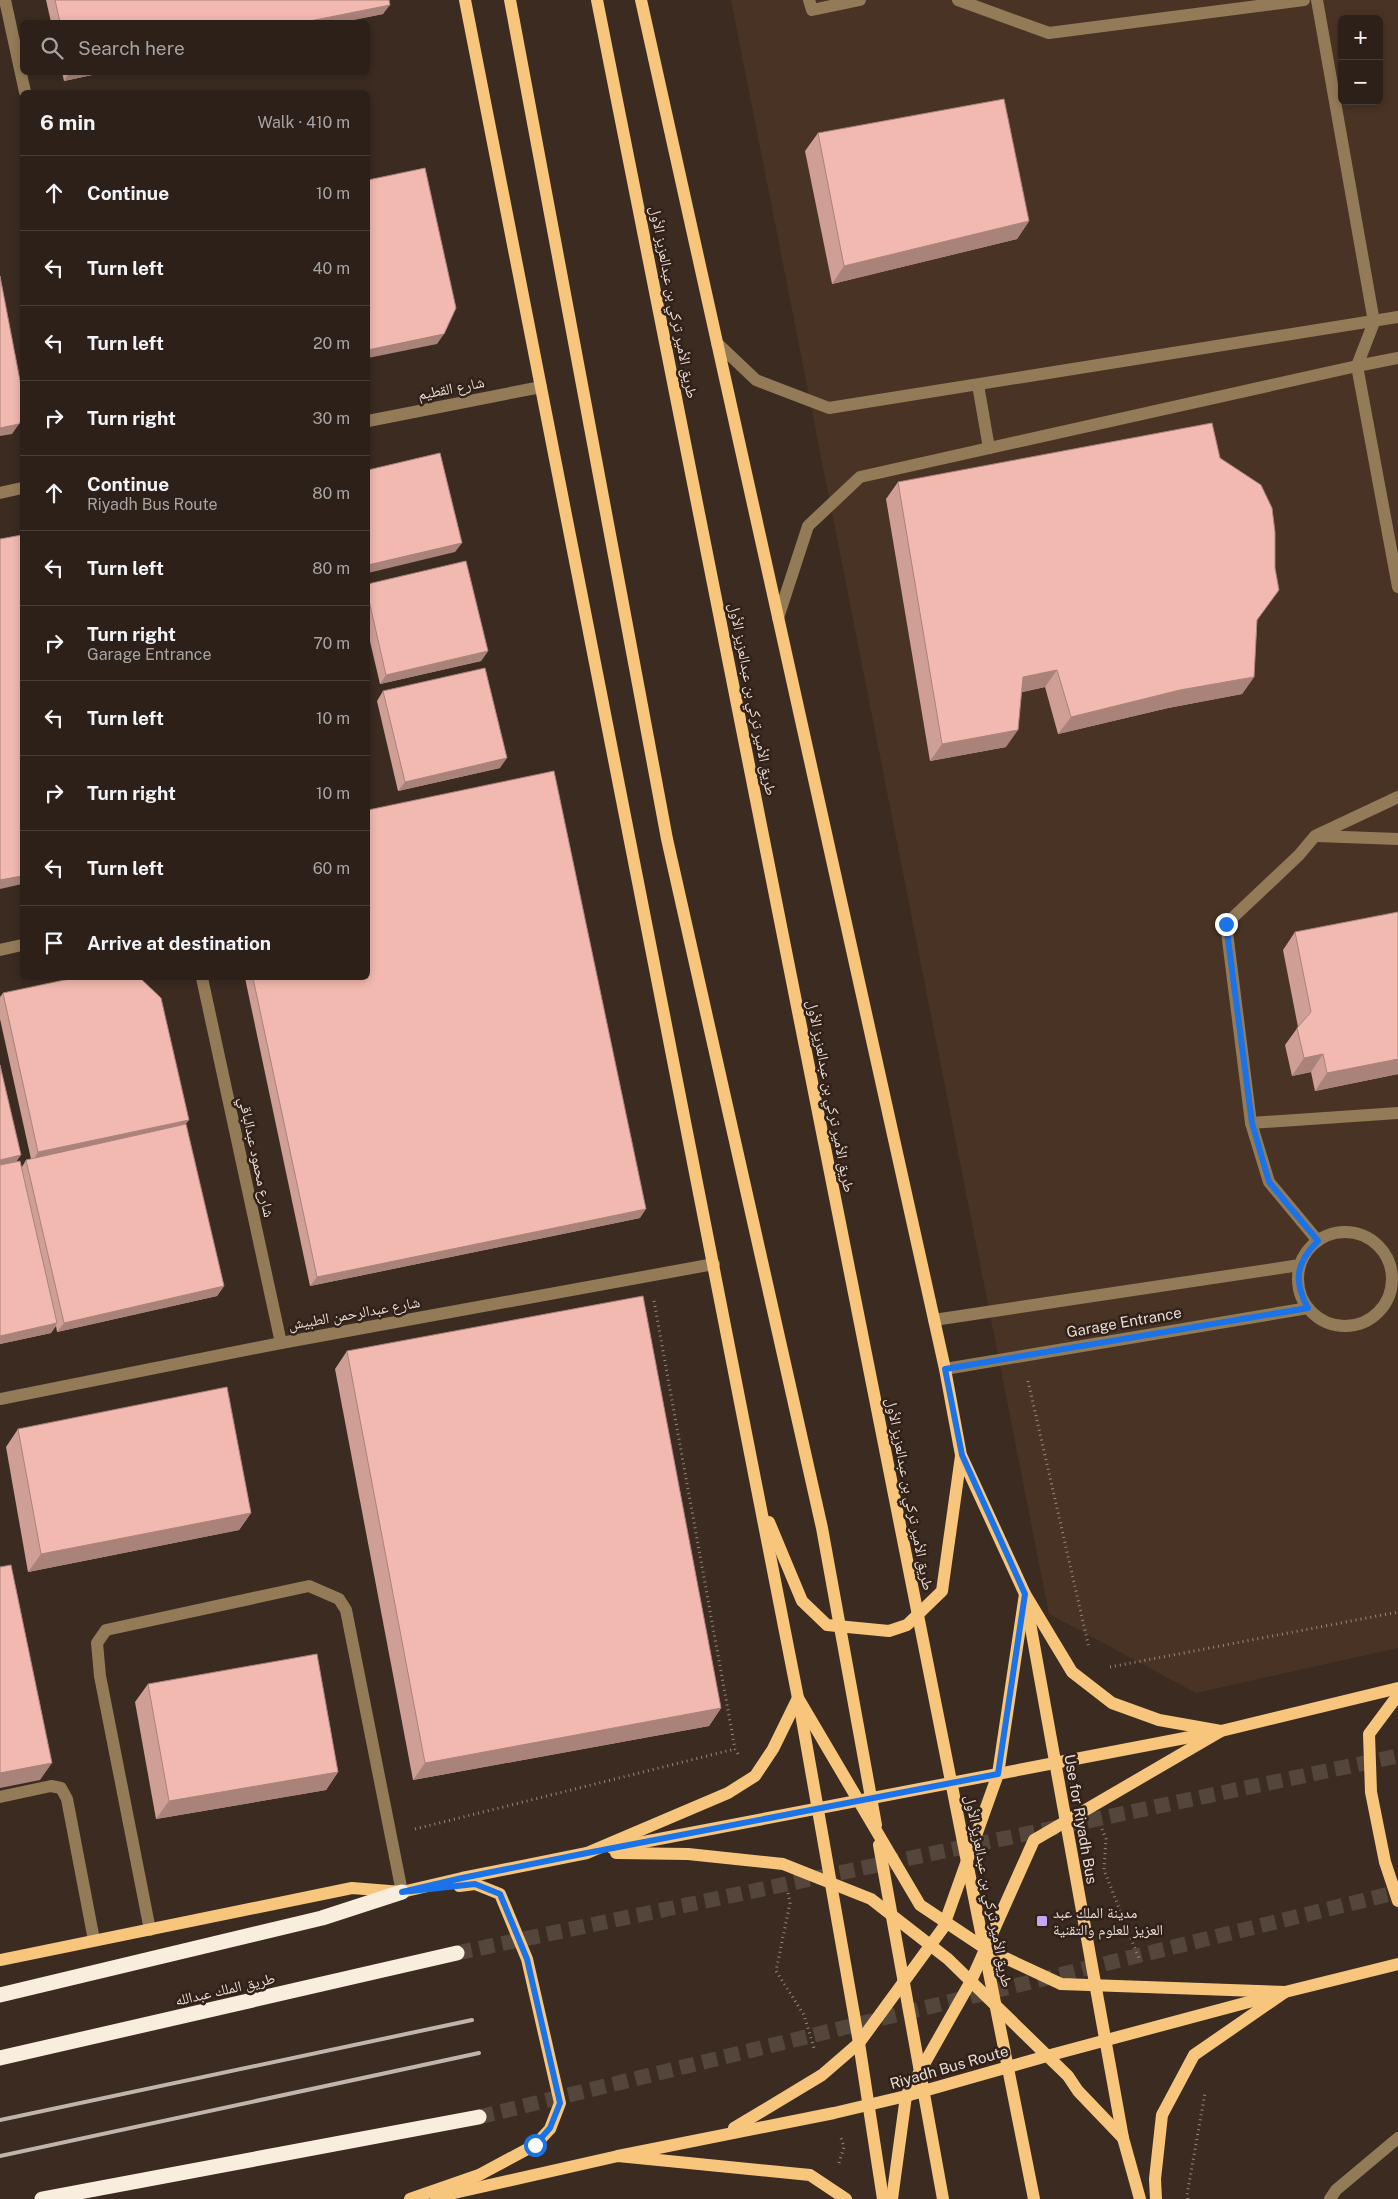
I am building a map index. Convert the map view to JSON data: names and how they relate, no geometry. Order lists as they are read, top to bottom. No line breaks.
{"streets":{"highway":["طريق الملك عبدالله"],"main road":["طريق الأمير تركي بن عبدالعزيز الأول","Use for Riyadh Bus","Riyadh Bus Route"],"street":["شارع القطيم","شارع محمود عبدالباقي","شارع عبدالرحمن الطبيش","Garage Entrance"]},"crossings":[["شارع محمود عبدالباقي","شارع عبدالرحمن الطبيش"],["Use for Riyadh Bus","Riyadh Bus Route"]],"places":{"transit":["مدينة الملك عبد العزيز للعلوم والتقنية"]},"page":{"map_buttons":["+","−"],"search":"Search here","heading":["6 min","Walk · 410 m"],"list":[["Continue","10 m"],["Turn left","40 m"],["Turn left","20 m"],["Turn right","30 m"],["Continue","Riyadh Bus Route","80 m"],["Turn left","80 m"],["Turn right","Garage Entrance","70 m"],["Turn left","10 m"],["Turn right","10 m"],["Turn left","60 m"],"Arrive at destination"]}}
